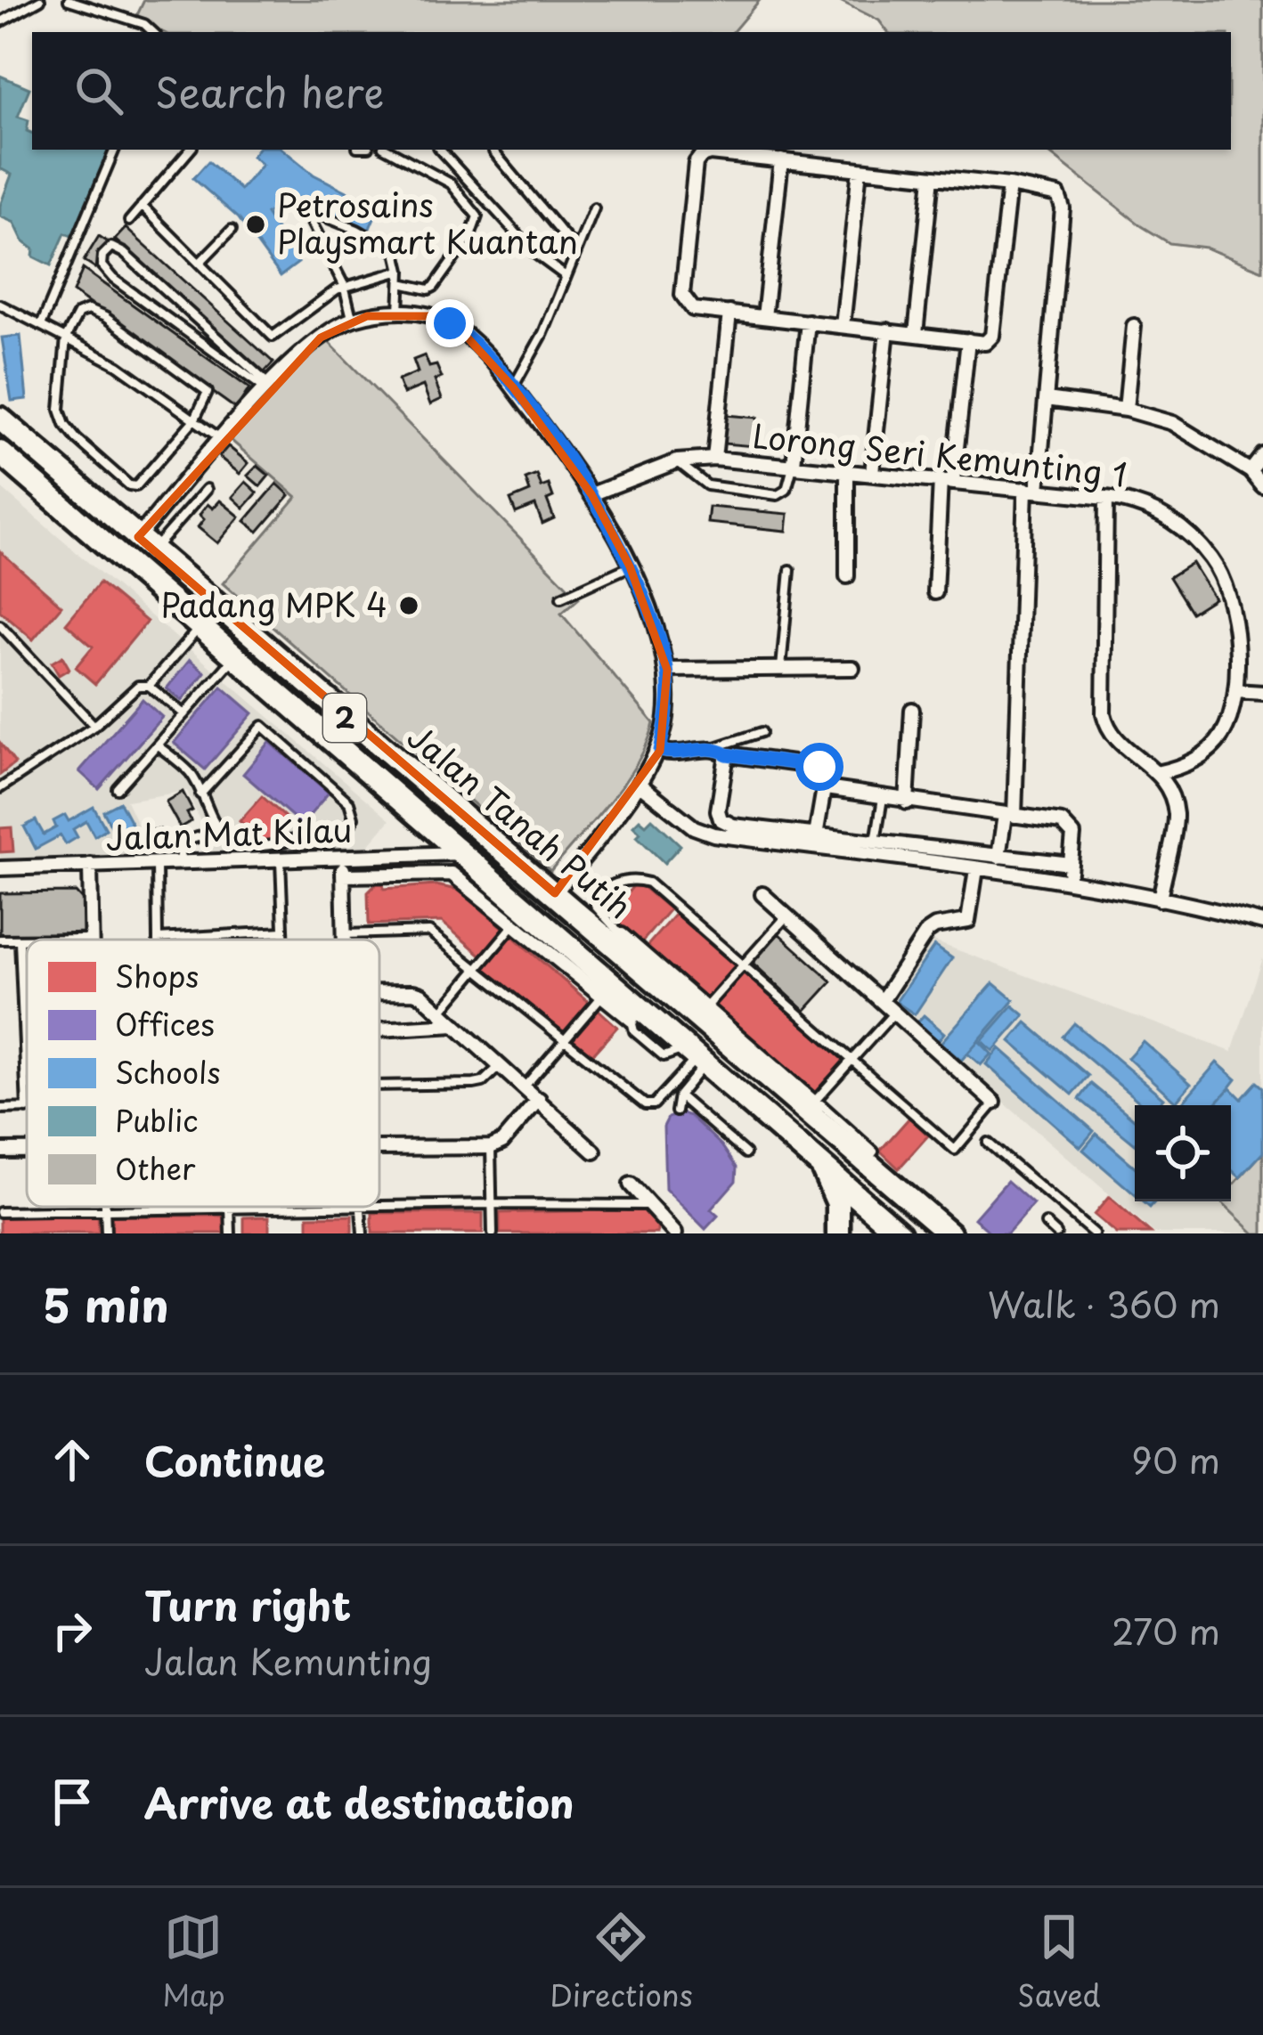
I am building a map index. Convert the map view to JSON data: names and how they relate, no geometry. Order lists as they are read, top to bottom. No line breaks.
{"streets":{"highway":["2","Jalan Tanah Putih"],"street":["Lorong Seri Kemunting 1","Jalan Mat Kilau"]},"crossings":[["Jalan Tanah Putih","Jalan Mat Kilau"]],"places":["Petrosains Playsmart Kuantan","Padang MPK 4"],"legend":["Shops","Offices","Schools","Public","Other"],"page":{"search":"Search here","heading":["5 min","Walk · 360 m"],"list":[["Continue","90 m"],["Turn right","Jalan Kemunting","270 m"],"Arrive at destination"],"nav":["Map","Directions","Saved"]}}
